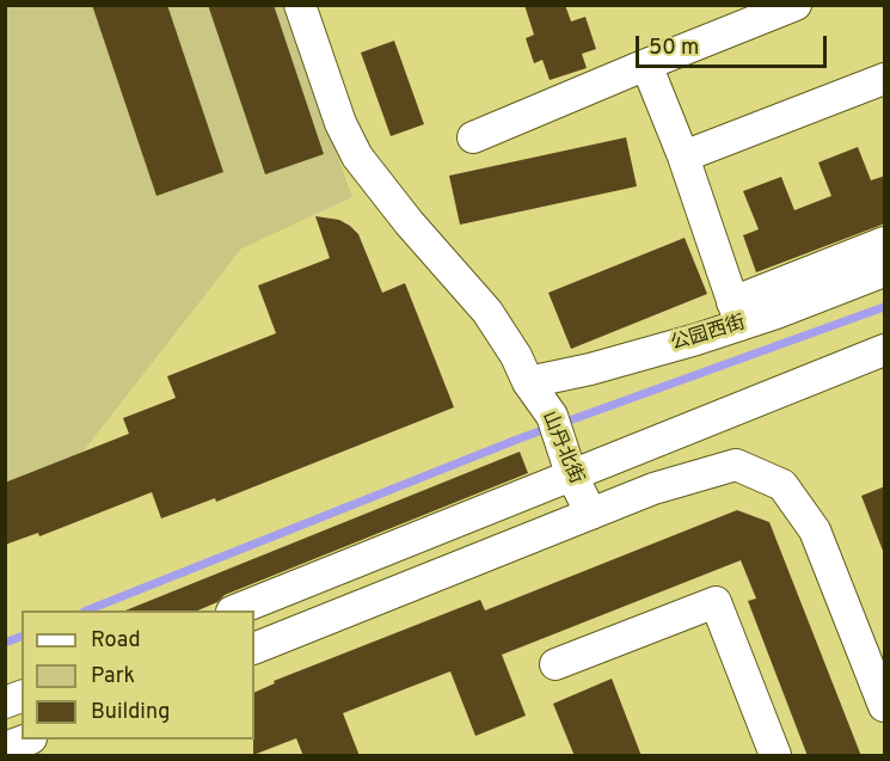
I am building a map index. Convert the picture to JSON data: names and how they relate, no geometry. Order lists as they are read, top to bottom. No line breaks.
{"streets":{"street":["公园西街","山丹北街"]},"crossings":[["公园西街","山丹北街"]],"legend":["Road","Park","Building"],"scale_bar":"50 m"}
